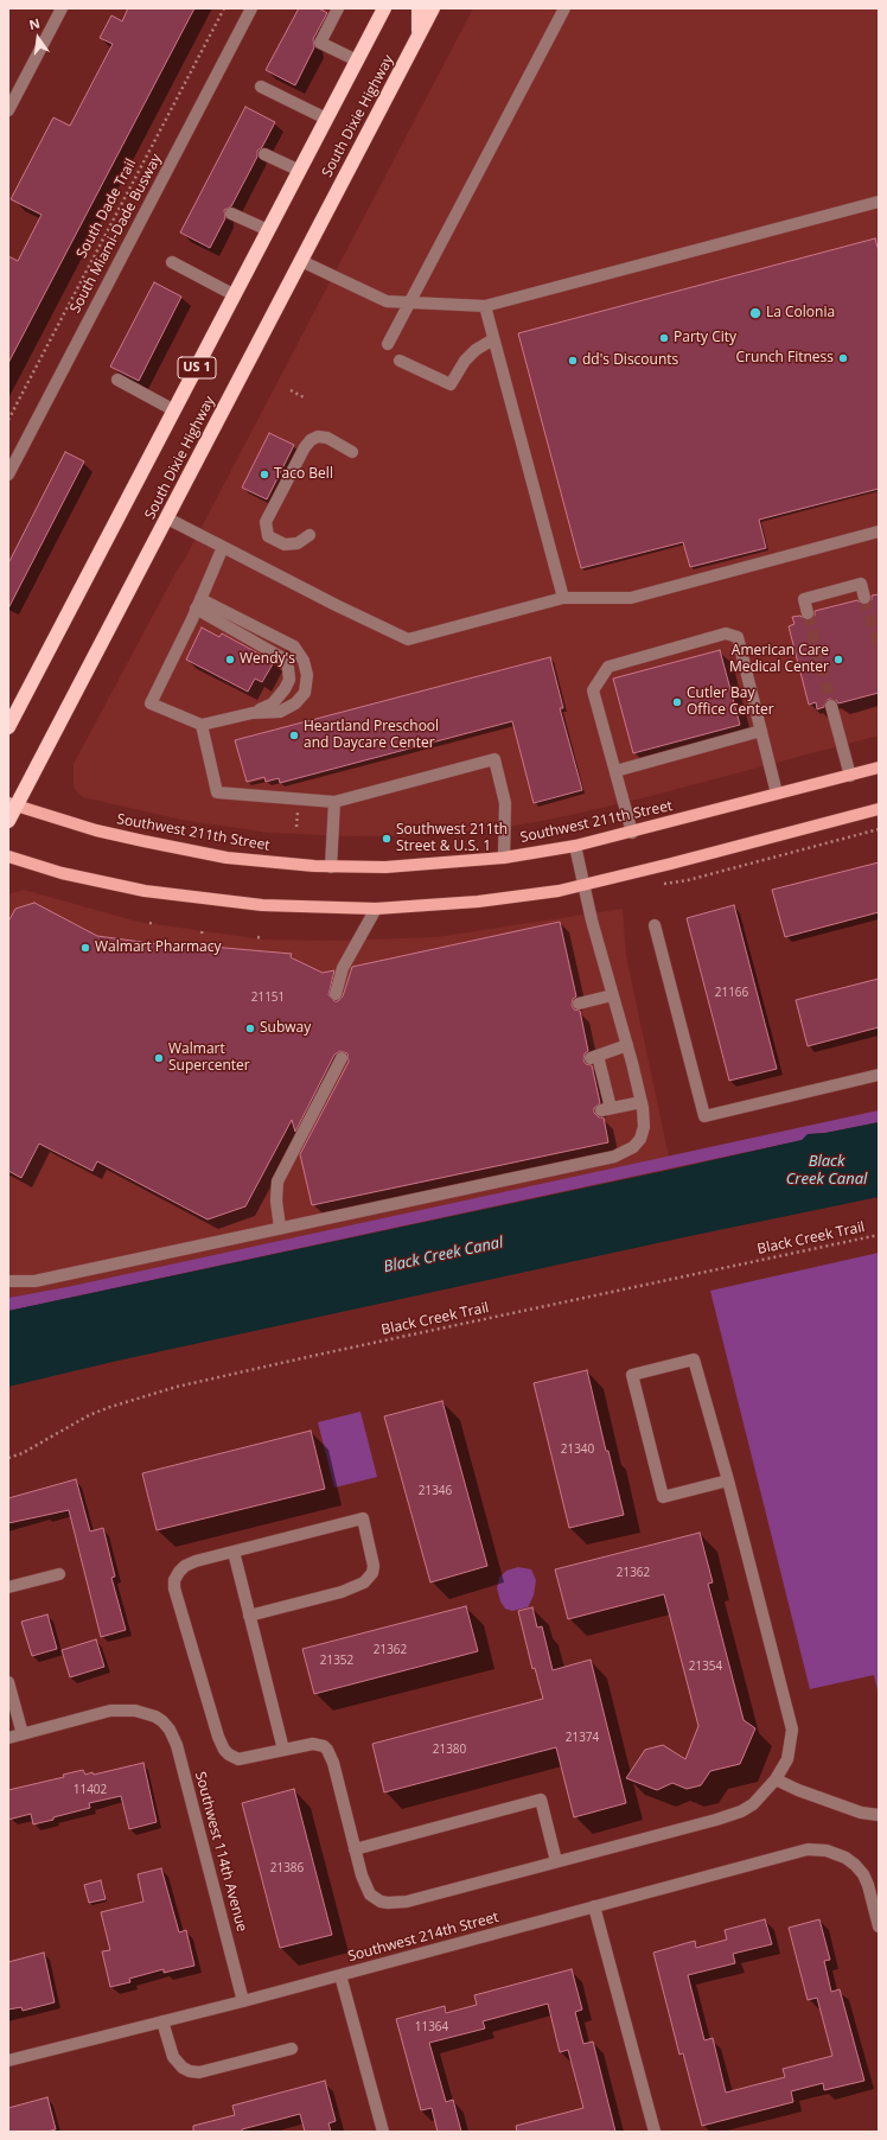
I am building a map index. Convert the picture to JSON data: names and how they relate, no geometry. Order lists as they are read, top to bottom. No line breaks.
{"streets":{"highway":["South Dixie Highway","US 1"],"main road":["Southwest 211th Street"],"street":["South Miami-Dade Busway","Southwest 114th Avenue","Southwest 214th Street"],"path":["South Dade Trail","Black Creek Trail"]},"crossings":[["South Dixie Highway","Southwest 211th Street"],["Southwest 114th Avenue","Southwest 214th Street"]],"water":["Black Creek Canal"],"places":["La Colonia","Party City","Crunch Fitness","dd's Discounts","Taco Bell","Wendy's","American Care Medical Center","Cutler Bay Office Center","Heartland Preschool and Daycare Center","Southwest 211th Street & U.S. 1","Walmart Pharmacy","Subway","Walmart Supercenter"],"house_numbers":["21166","21151","21340","21346","21362","21362","21352","21354","21374","21380","11402","21386","11364"],"north":"top"}
